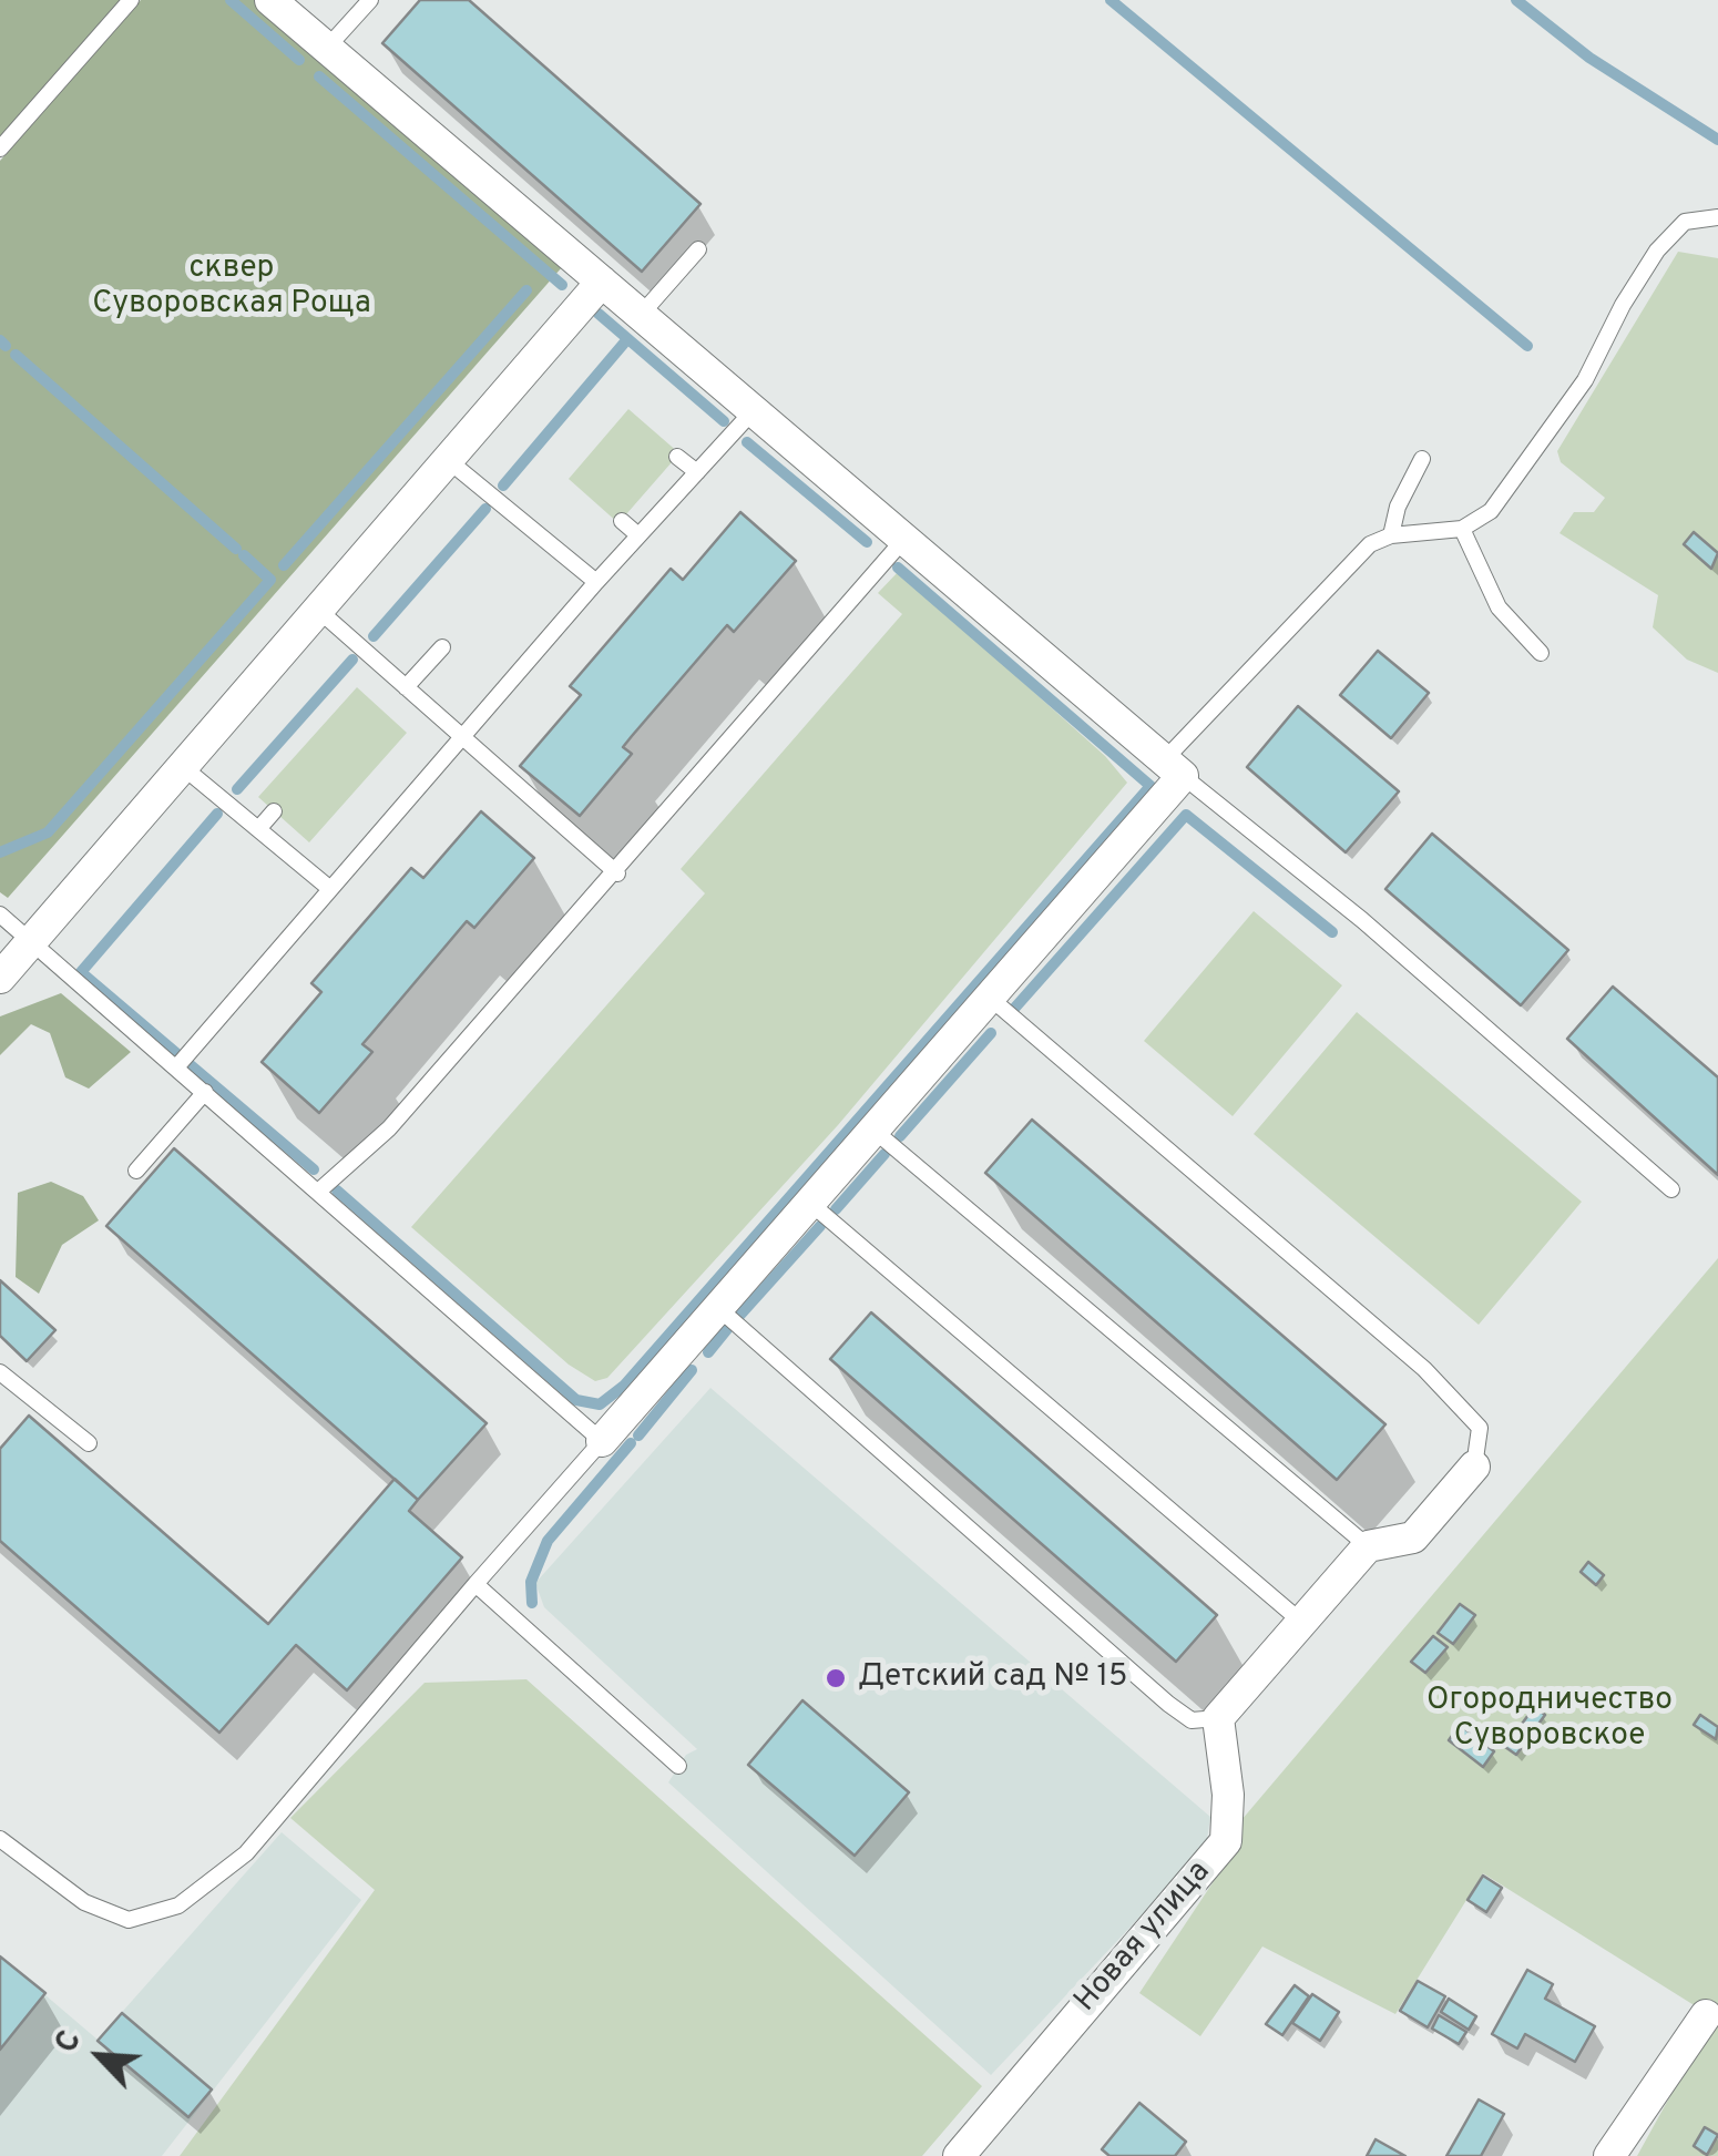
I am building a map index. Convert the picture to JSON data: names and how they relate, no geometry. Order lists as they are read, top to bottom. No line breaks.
{"streets":{"street":["Новая улица"]},"parks":["сквер Суворовская Роща","Огородничество Суворовское"],"places":["Детский сад № 15"],"north":"top left"}
